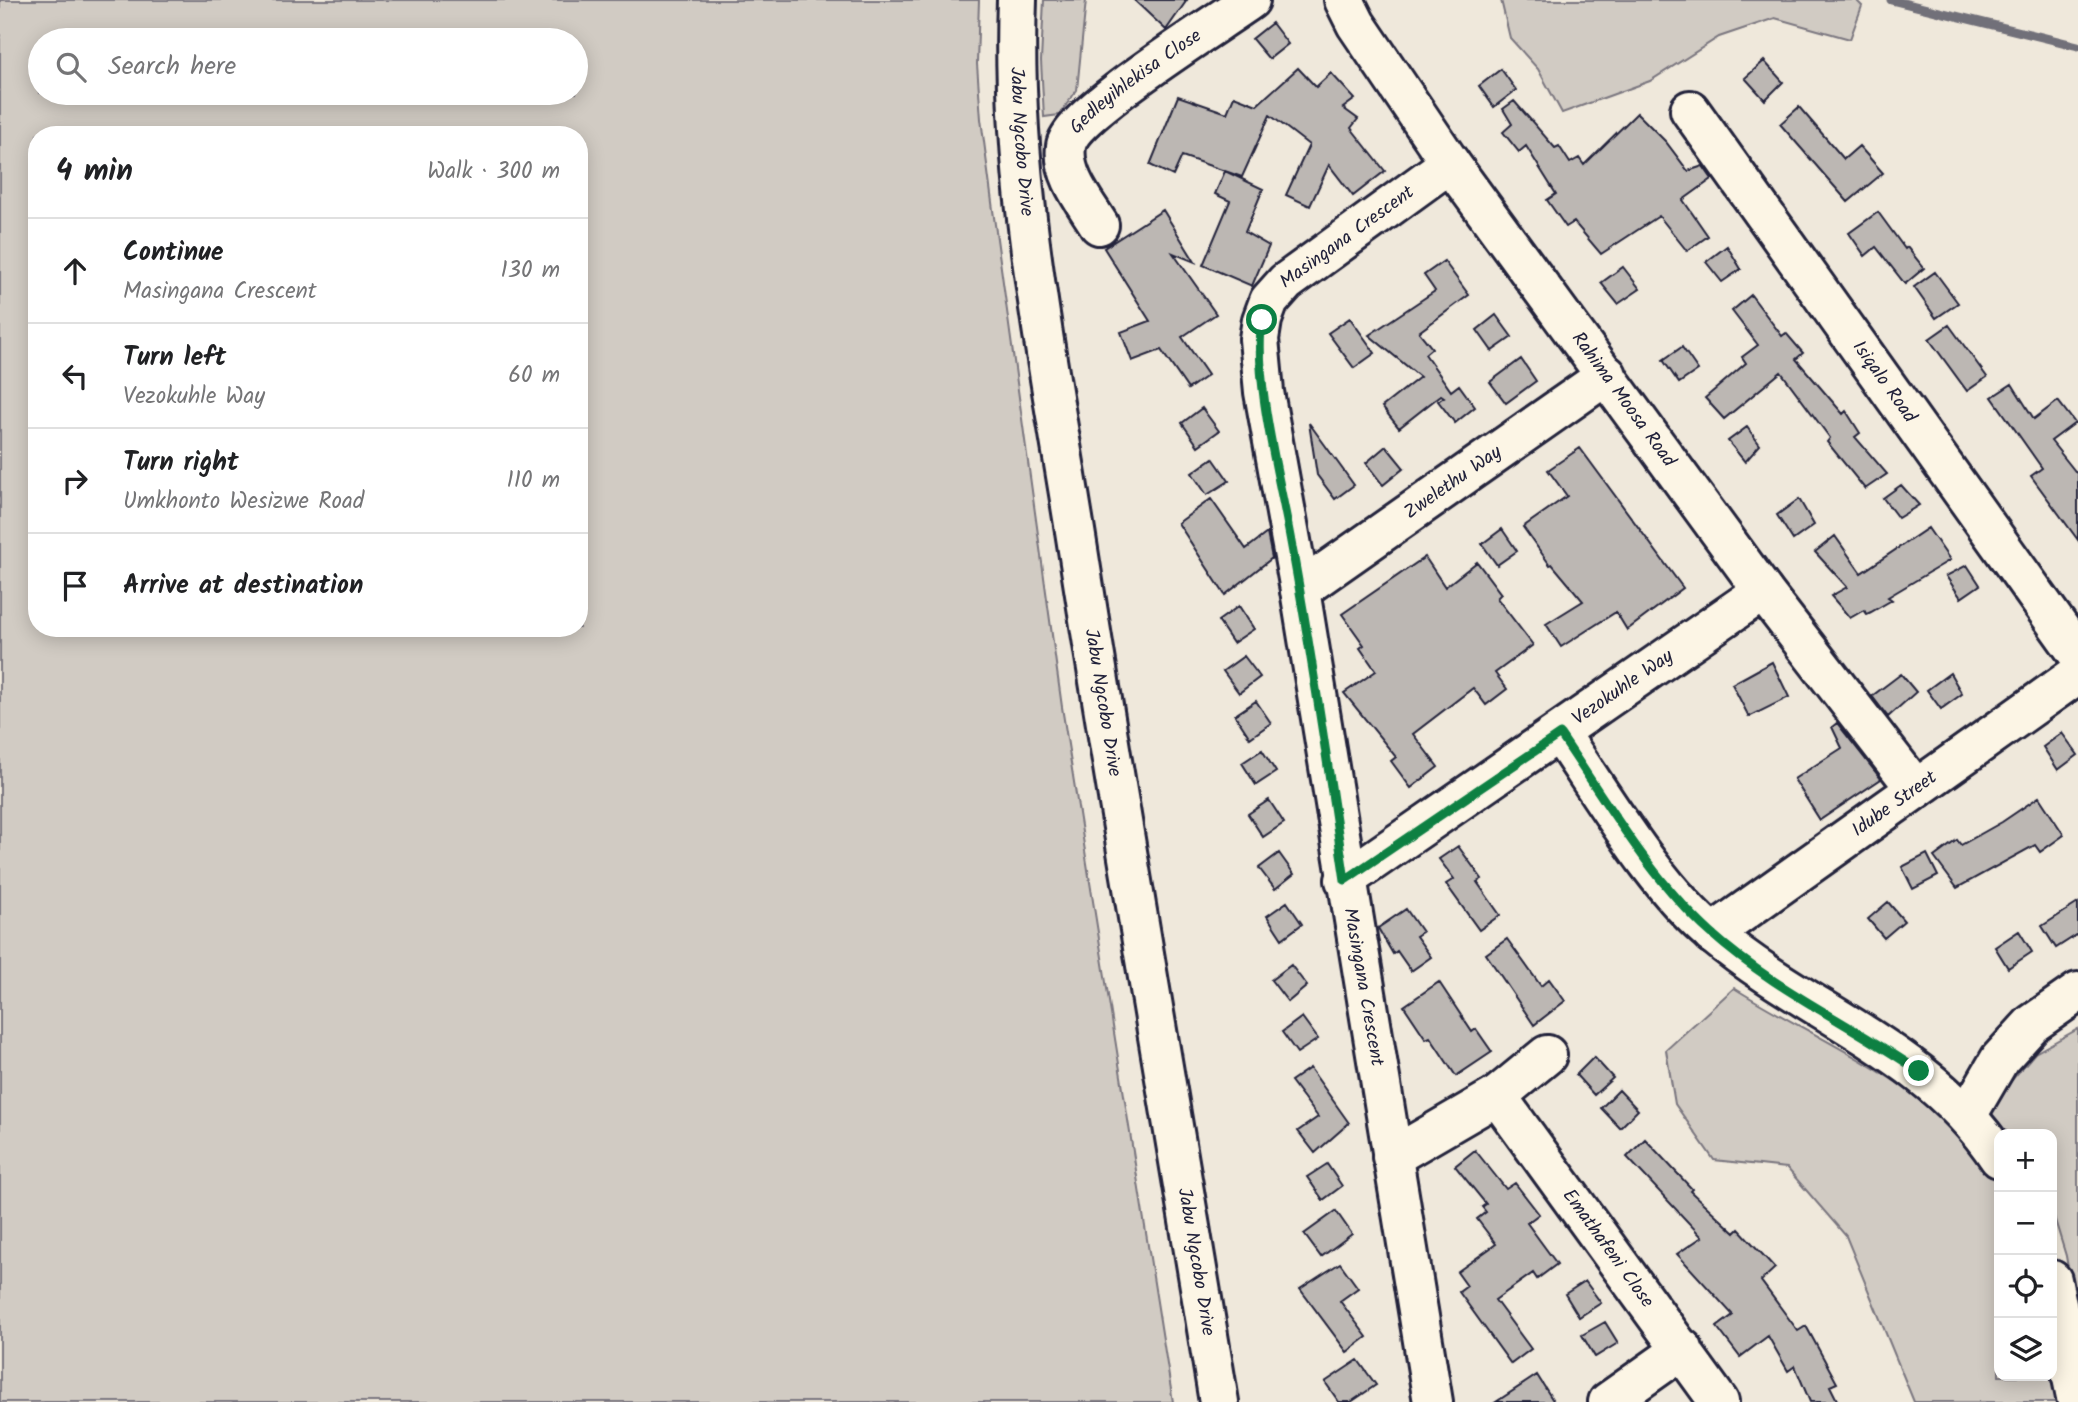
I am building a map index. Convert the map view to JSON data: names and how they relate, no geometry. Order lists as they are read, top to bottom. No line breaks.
{"streets":{"street":["Gedleyihlekisa Close","Jabu Ngcobo Drive","Masingana Crescent","Isiqalo Road","Rahima Moosa Road","Zwelethu Way","Vezokuhle Way","Idube Street","Emathafeni Close"]},"crossings":[["Masingana Crescent","Rahima Moosa Road"],["Masingana Crescent","Zwelethu Way"],["Masingana Crescent","Vezokuhle Way"],["Rahima Moosa Road","Zwelethu Way"],["Rahima Moosa Road","Vezokuhle Way"],["Rahima Moosa Road","Idube Street"]],"page":{"search":"Search here","heading":["4 min","Walk · 300 m"],"list":[["Continue","Masingana Crescent","130 m"],["Turn left","Vezokuhle Way","60 m"],["Turn right","Umkhonto Wesizwe Road","110 m"],"Arrive at destination"],"map_buttons":["+","−"]}}
